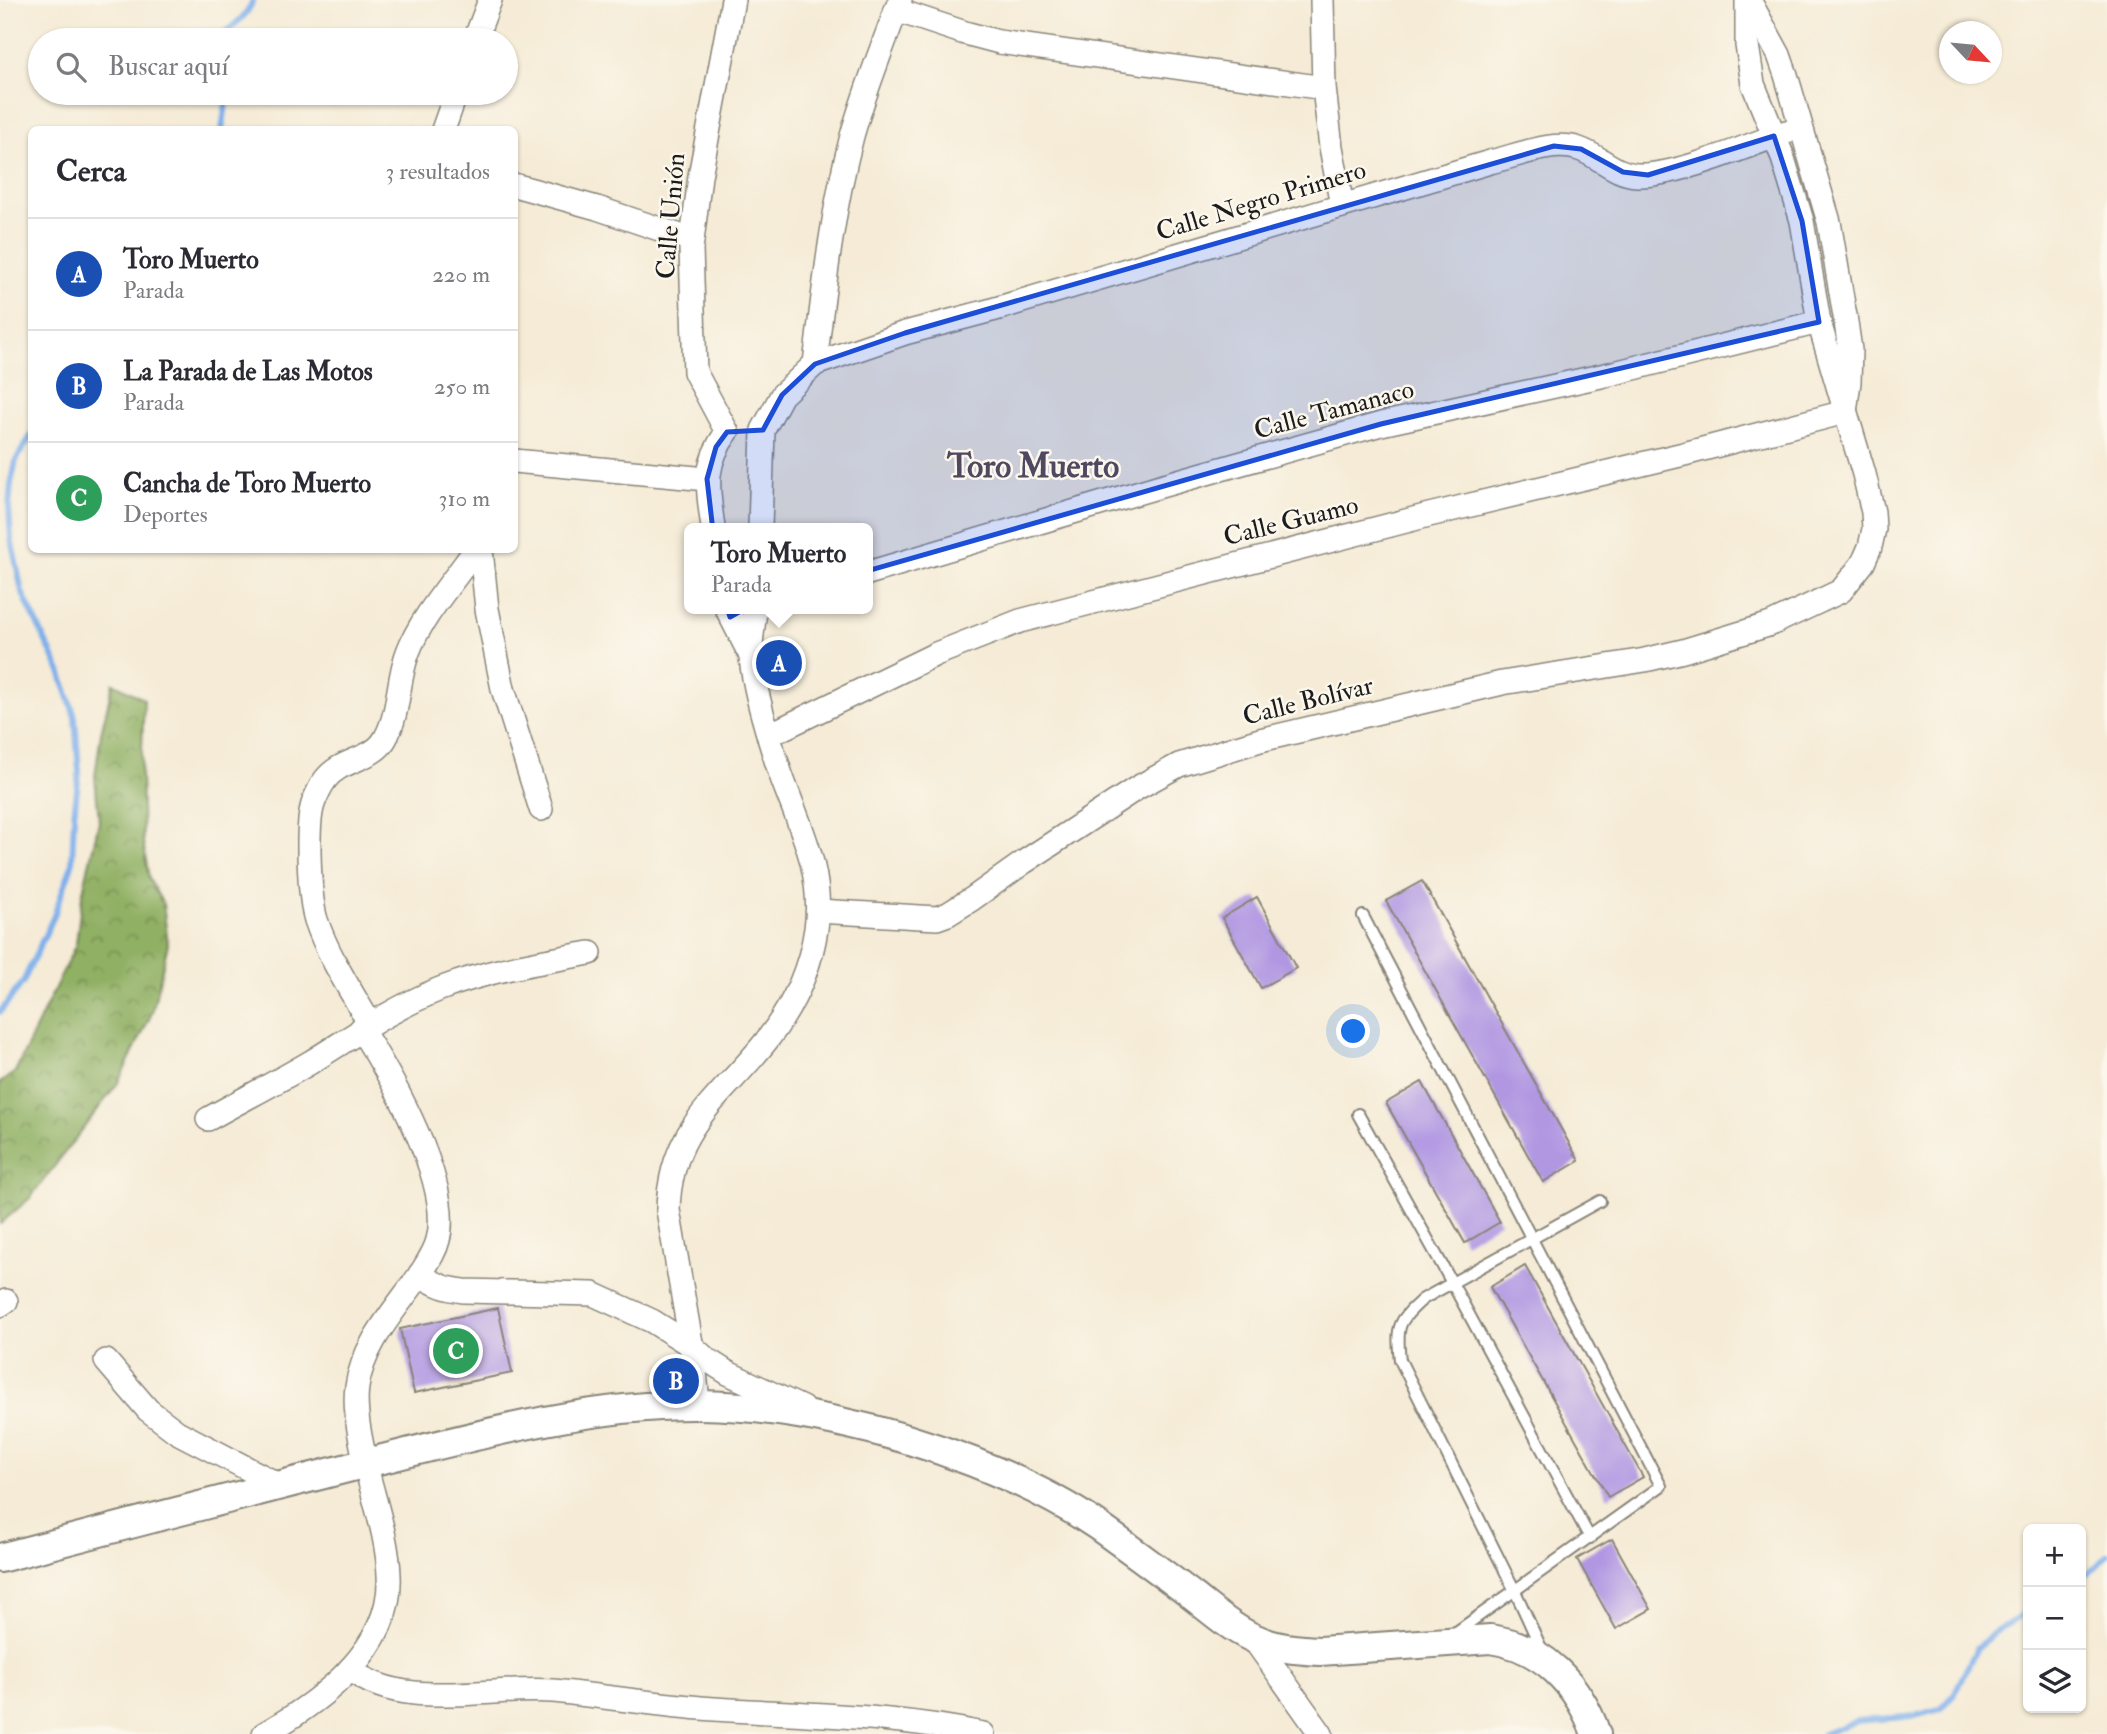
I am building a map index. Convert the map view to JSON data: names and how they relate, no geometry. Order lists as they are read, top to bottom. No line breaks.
{"streets":{"street":["Calle Negro Primero","Calle Unión","Calle Tamanaco","Calle Guamo","Calle Bolívar"]},"crossings":[["Calle Guamo","Calle Bolívar"]],"districts":["Toro Muerto"],"north":"bottom right","page":{"search":"Buscar aquí","heading":["Cerca","3 resultados"],"list":[{"mark":"A","name":"Toro Muerto","note":"Parada","value":"220 m"},{"mark":"B","name":"La Parada de Las Motos","note":"Parada","value":"250 m"},{"mark":"C","name":"Cancha de Toro Muerto","note":"Deportes","value":"310 m"}],"popup":["Toro Muerto","Parada"],"pins":["A","C","B"],"map_buttons":["+","−"]}}
